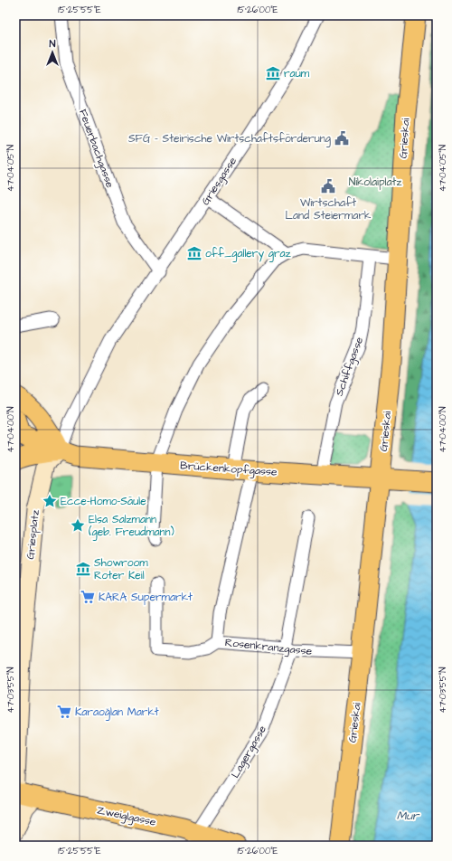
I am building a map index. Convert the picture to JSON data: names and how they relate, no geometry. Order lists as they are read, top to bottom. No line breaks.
{"streets":{"main road":["Grieskai","Brückenkopfgasse","Griesplatz","Zweiglgasse"],"street":["Feuerbachgasse","Griesgasse","Schiffgasse","Rosenkranzgasse","Lagergasse"]},"crossings":[["Grieskai","Brückenkopfgasse"],["Grieskai","Rosenkranzgasse"],["Feuerbachgasse","Griesgasse"],["Griesgasse","Brückenkopfgasse"],["Griesgasse","Griesplatz"],["Schiffgasse","Brückenkopfgasse"],["Brückenkopfgasse","Griesplatz"],["Griesplatz","Zweiglgasse"],["Rosenkranzgasse","Lagergasse"],["Lagergasse","Zweiglgasse"]],"water":["Mur"],"parks":["Nikolaiplatz"],"places":{"museum":["raum","off_gallery graz","Showroom Roter Keil"],"public building":["SFG - Steirische Wirtschaftsförderung","Wirtschaft Land Steiermark"],"place":["Ecce-Homo-Säule","Elsa Salzmann (geb. Freudmann)"],"supermarket":["KARA Supermarkt","Karaoğlan Markt"]},"north":"top","coordinates":["15°25'55\"E","15°26'00\"E","47°04'05\"N","47°04'00\"N","47°03'55\"N"]}
